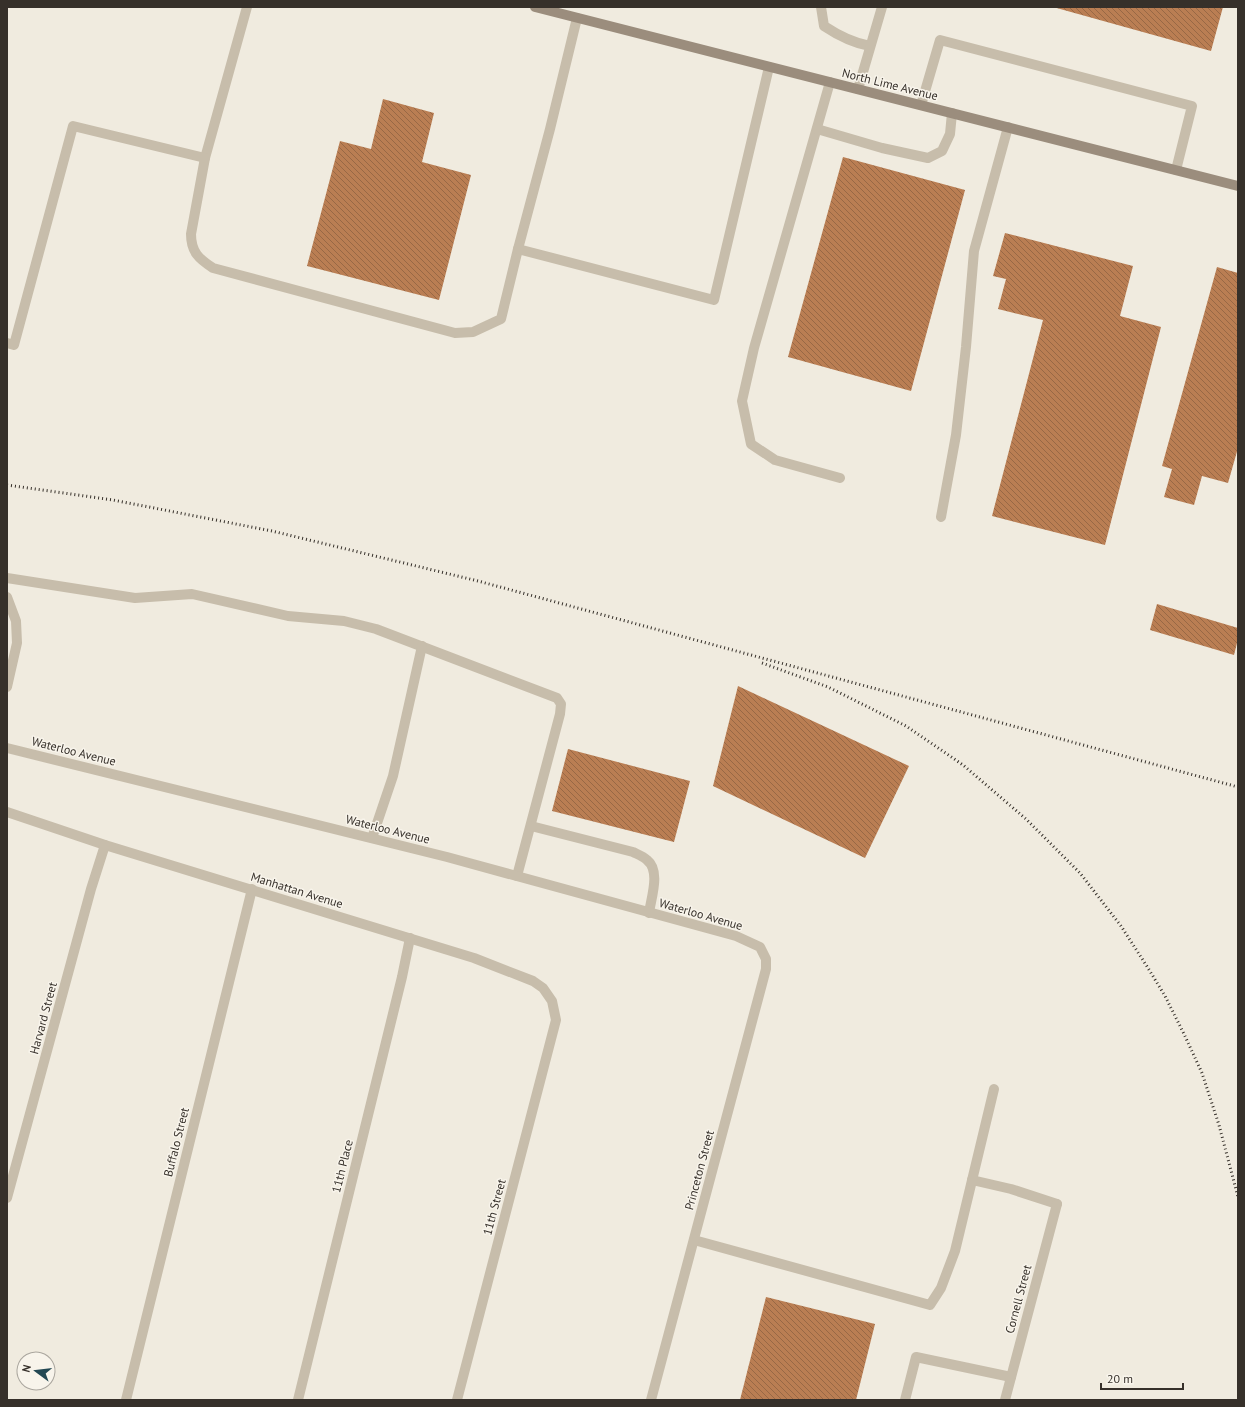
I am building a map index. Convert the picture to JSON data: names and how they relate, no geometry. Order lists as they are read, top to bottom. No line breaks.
{"streets":{"street":["North Lime Avenue","Waterloo Avenue","Manhattan Avenue","Harvard Street","Buffalo Street","11th Place","Princeton Street","11th Street","Cornell Street"]},"crossings":[["Waterloo Avenue","Princeton Street"],["Manhattan Avenue","Harvard Street"],["Manhattan Avenue","Buffalo Street"],["Manhattan Avenue","11th Place"],["Manhattan Avenue","11th Street"]],"scale_bar":"20 m","north":"left"}
